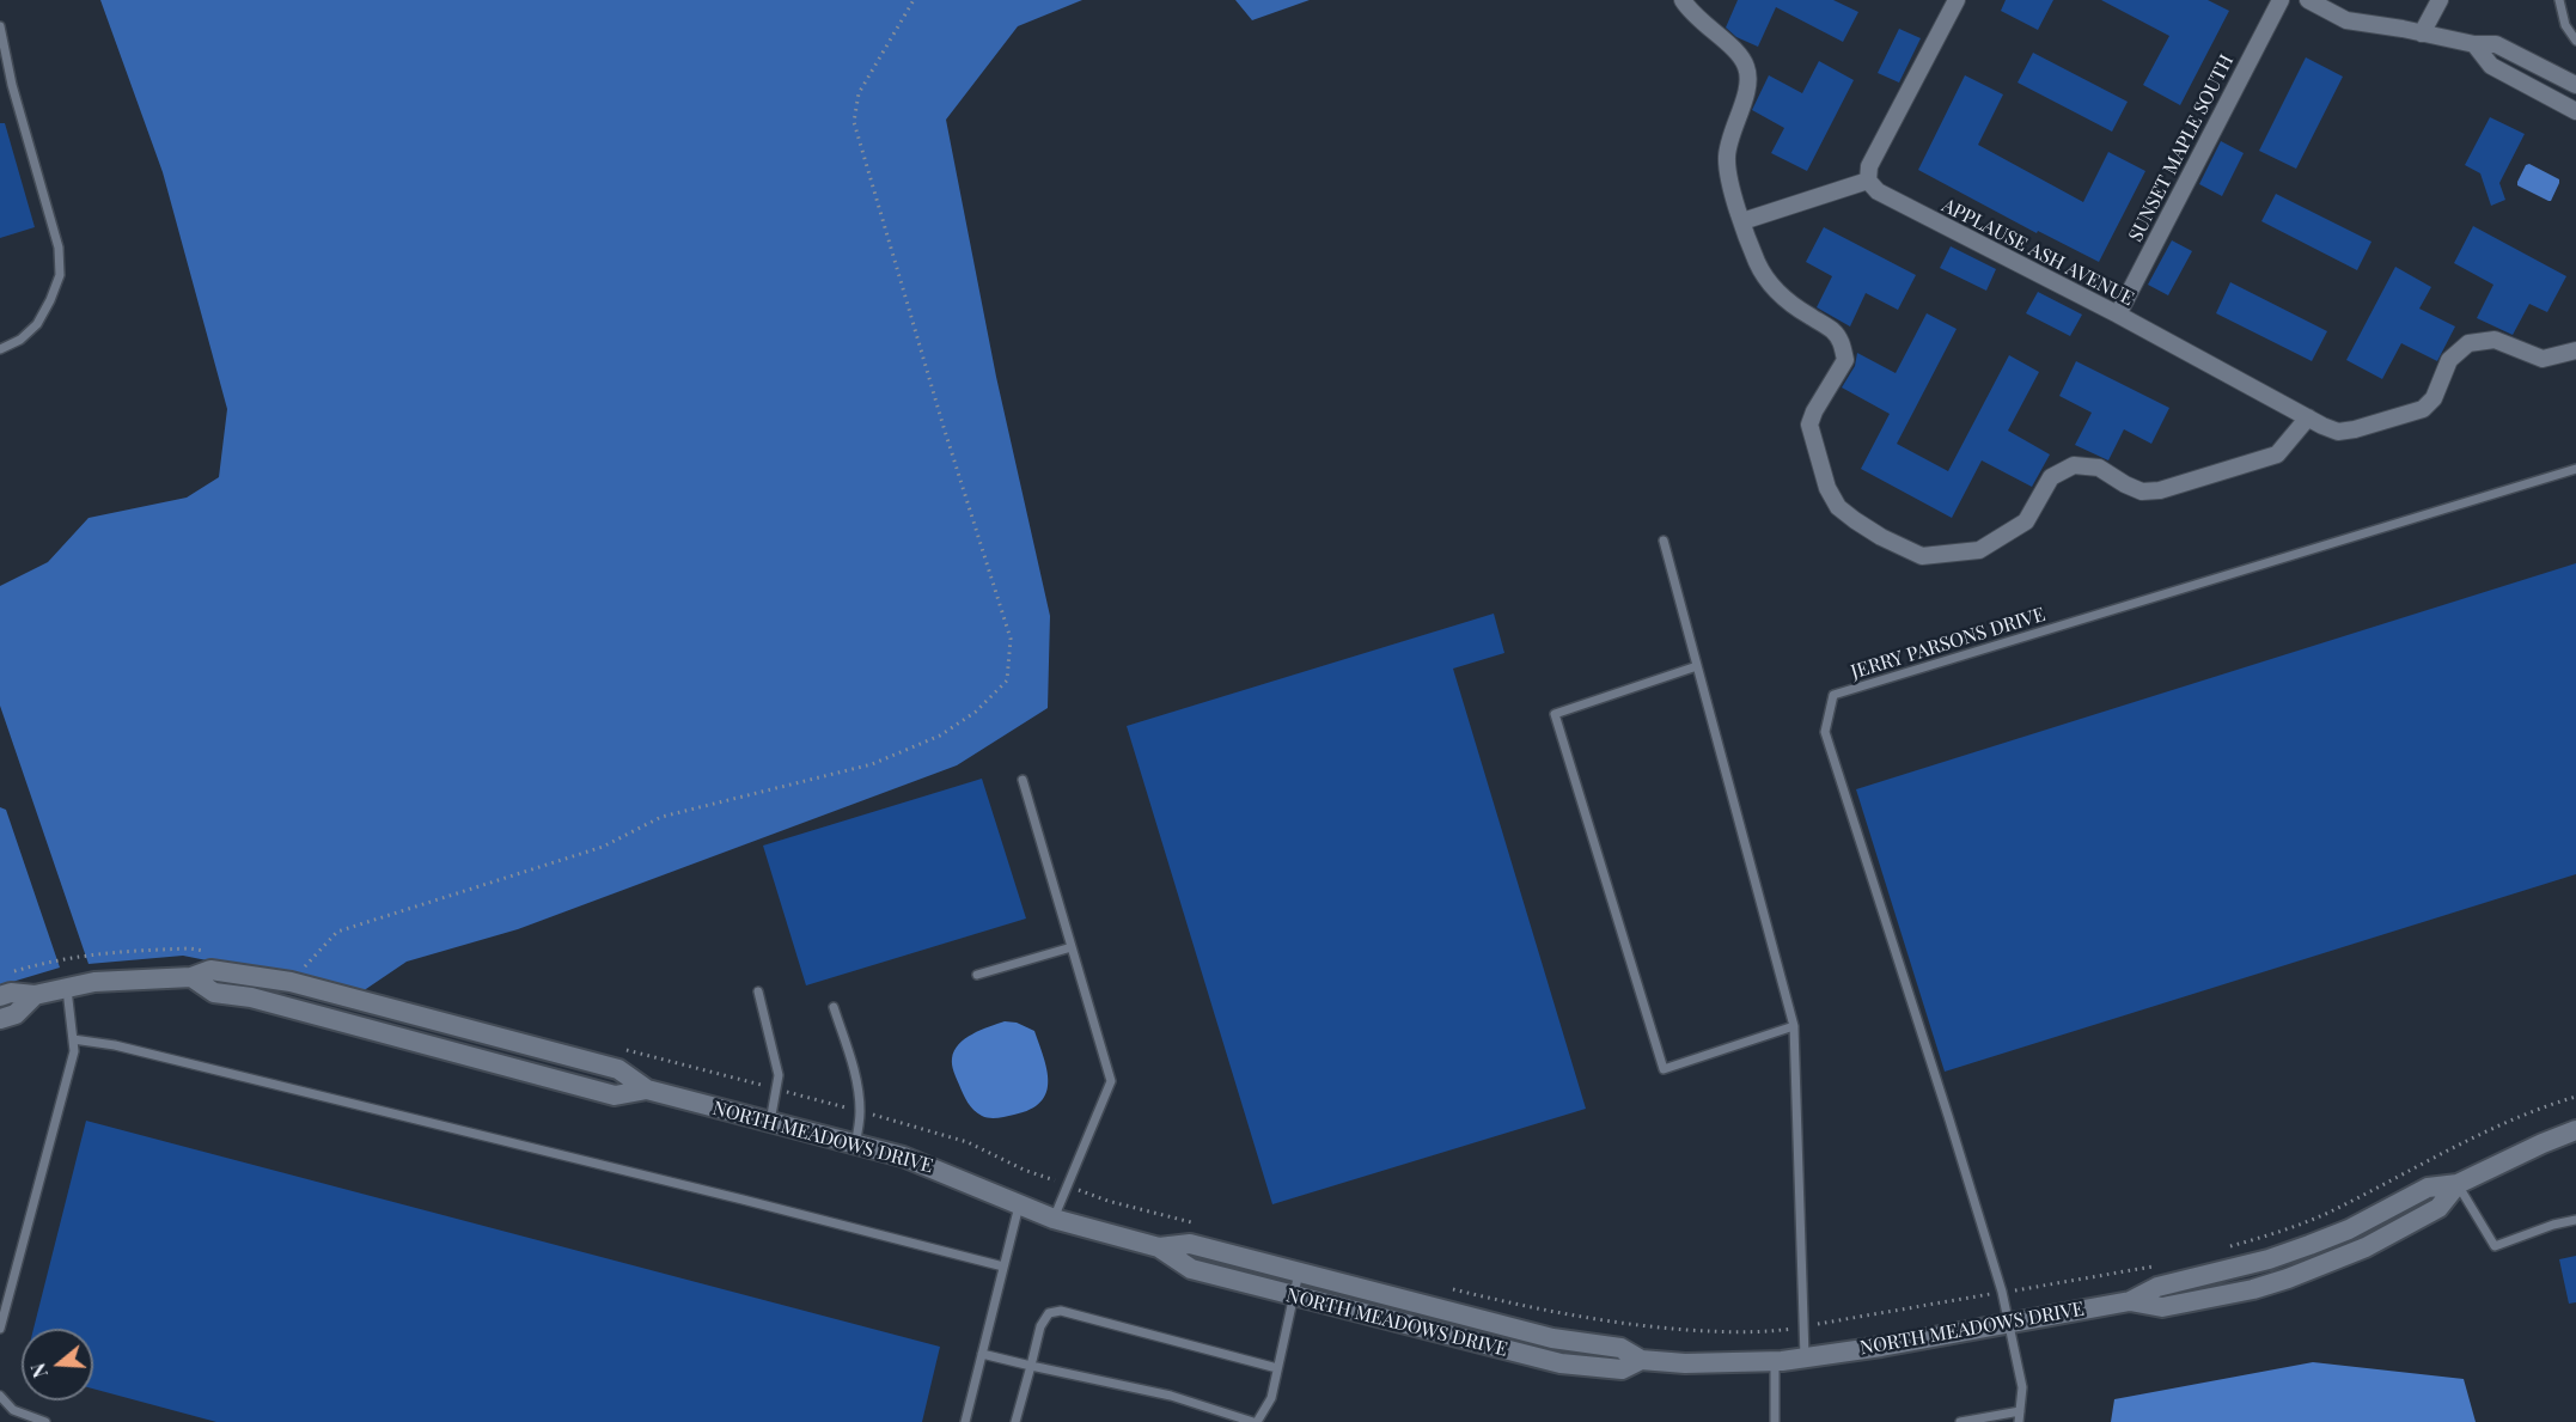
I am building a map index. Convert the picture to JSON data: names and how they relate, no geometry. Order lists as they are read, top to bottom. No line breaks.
{"streets":{"street":["SUNSET MAPLE SOUTH","APPLAUSE ASH AVENUE","NORTH MEADOWS DRIVE"],"lane":["JERRY PARSONS DRIVE"]},"crossings":[["SUNSET MAPLE SOUTH","APPLAUSE ASH AVENUE"],["JERRY PARSONS DRIVE","NORTH MEADOWS DRIVE"]],"north":"left"}
